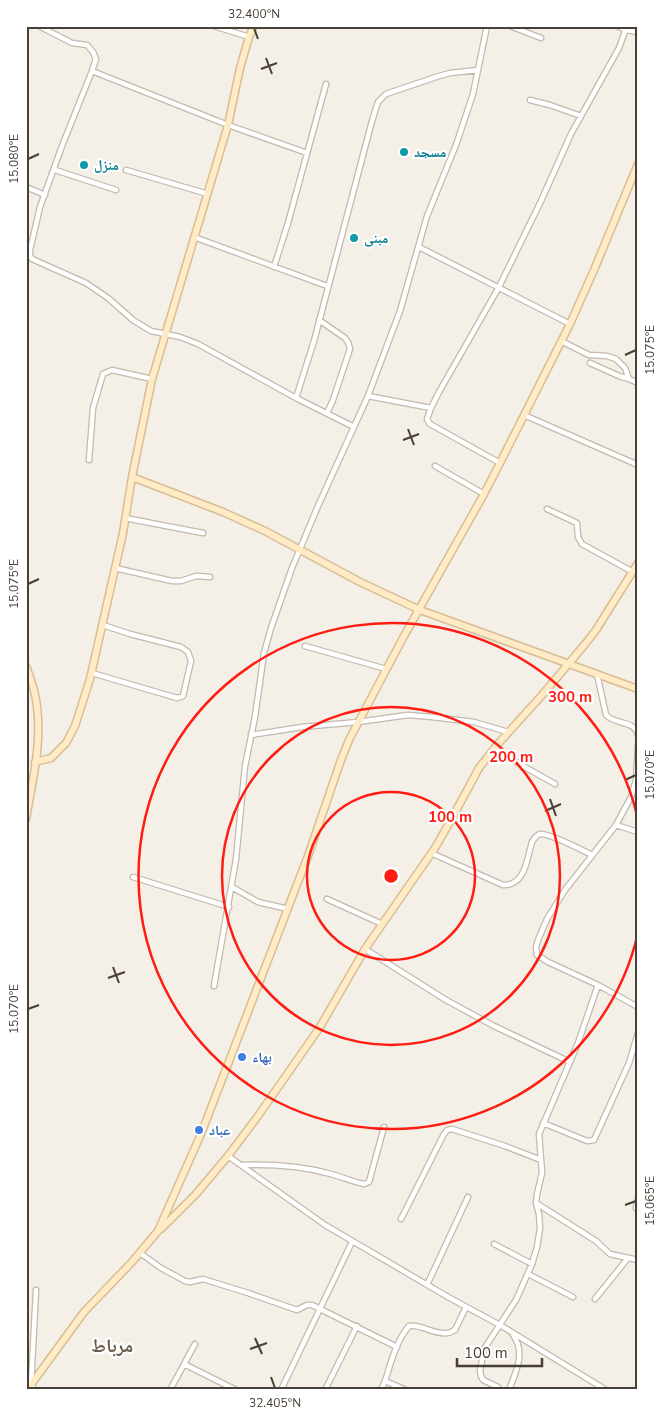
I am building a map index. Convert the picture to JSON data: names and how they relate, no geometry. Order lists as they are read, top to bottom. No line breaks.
{"districts":["مرباط"],"places":["مسجد","منزل","مبنى","بهاء","عباد"],"scale_bar":"100 m","coordinates":["32.400°N","15.080°E","15.075°E","15.070°E","15.065°E","32.405°N"],"rings":["300 m","200 m","100 m"]}
